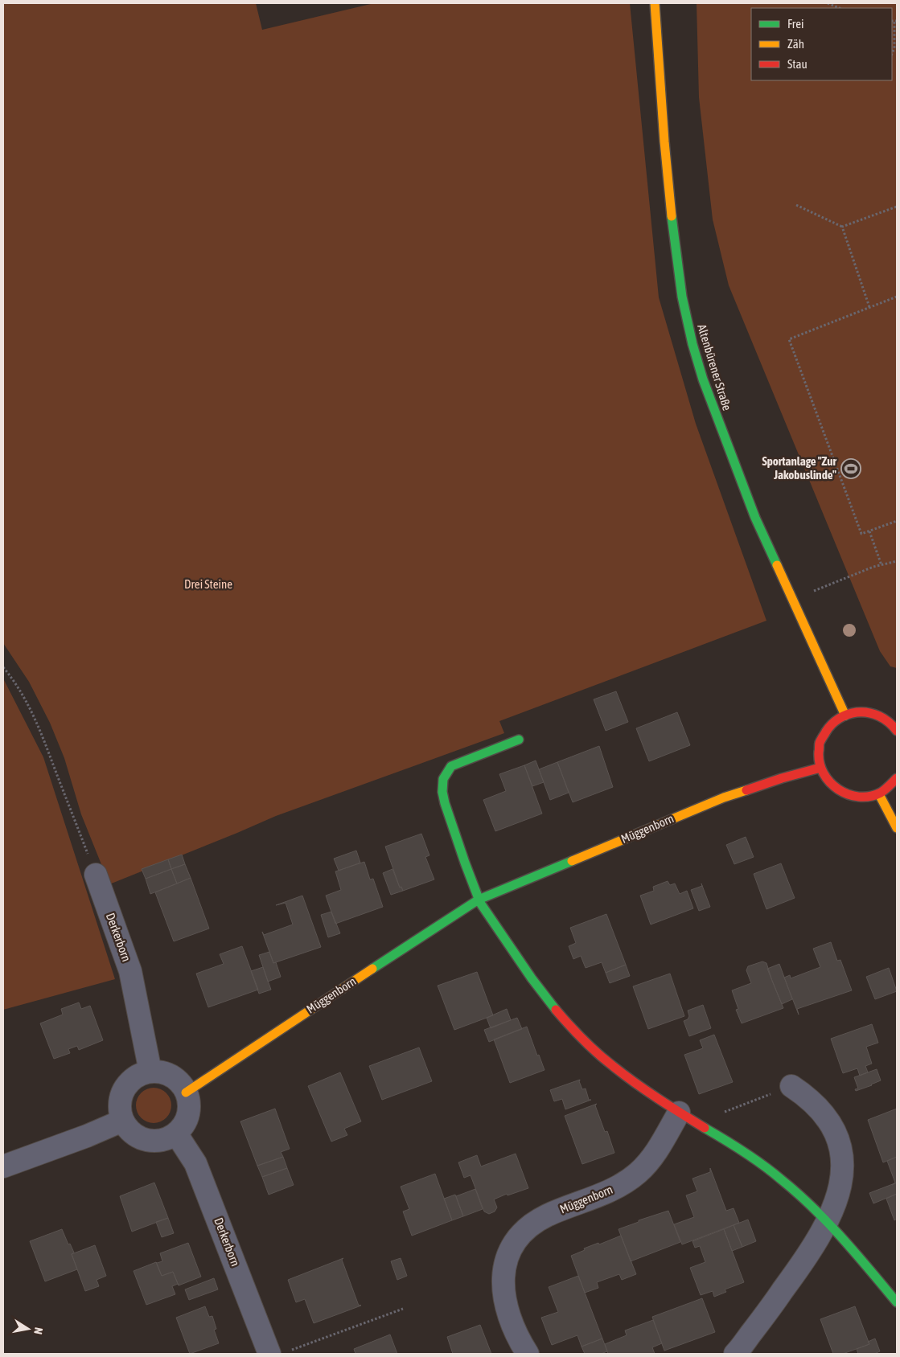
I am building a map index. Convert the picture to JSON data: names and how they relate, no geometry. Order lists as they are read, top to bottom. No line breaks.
{"streets":{"street":["Altenbürener Straße","Müggenborn","Derkerborn"]},"crossings":[["Müggenborn","Derkerborn"]],"parks":["Drei Steine"],"places":{"sports":["Sportanlage \"Zur Jakobuslinde\""]},"legend":["Frei","Zäh","Stau"],"north":"right"}
